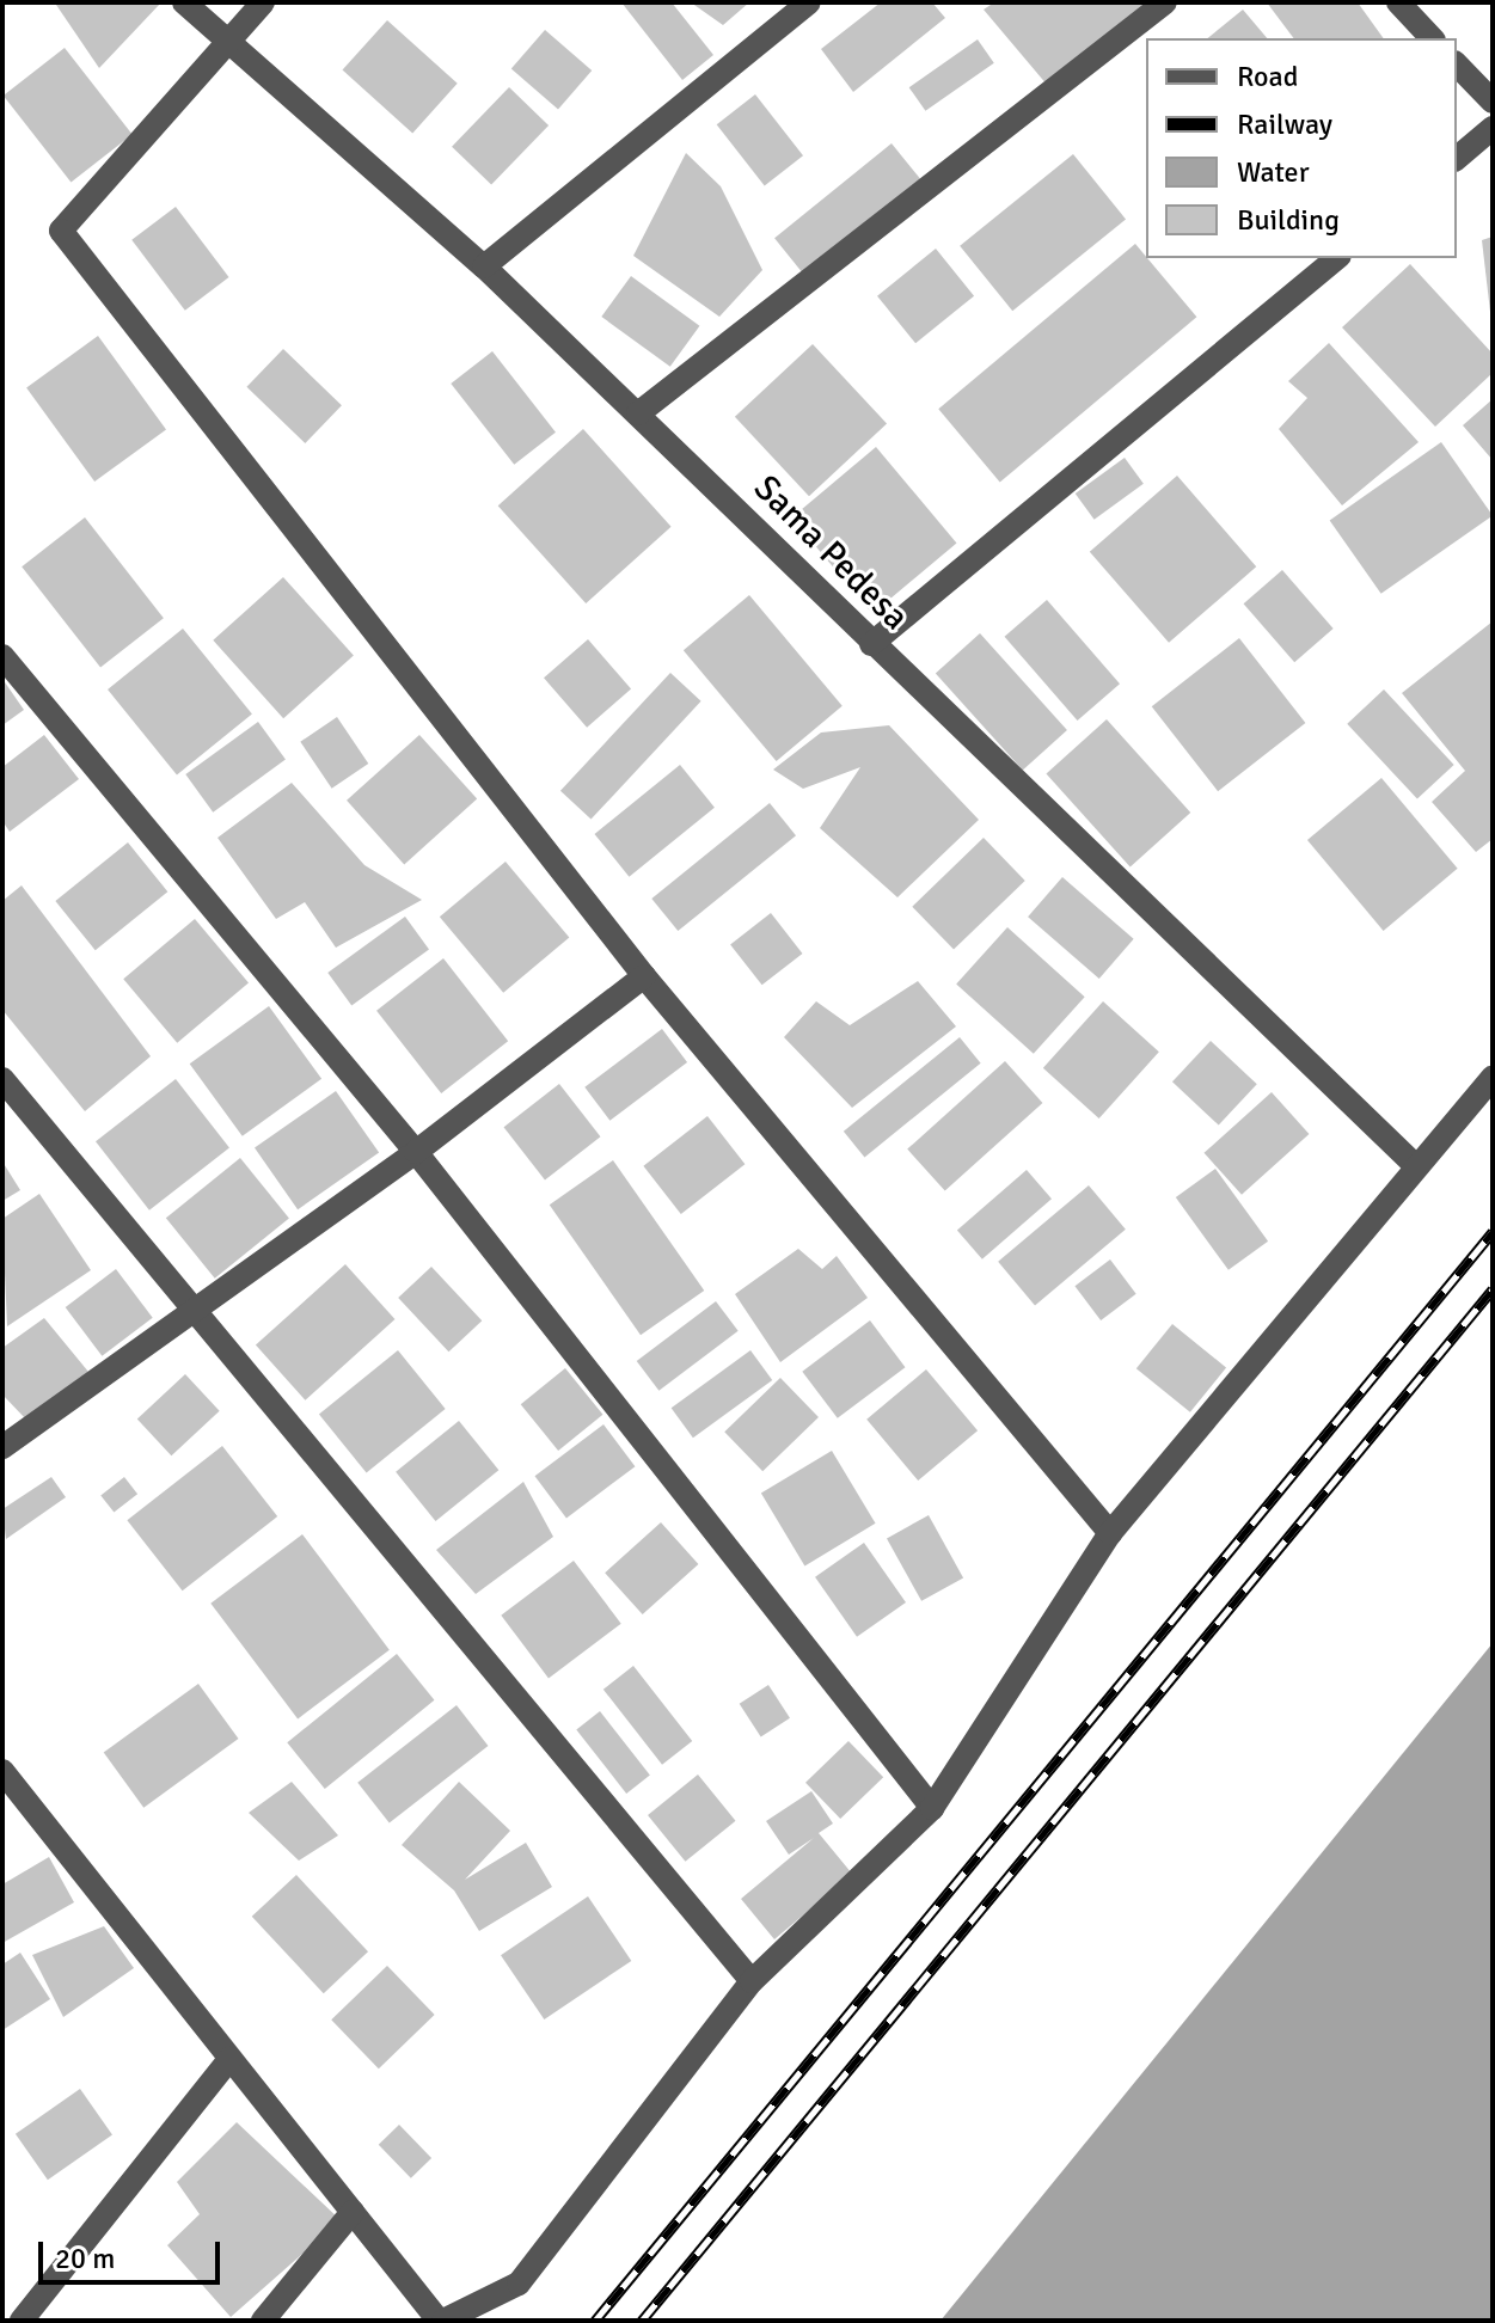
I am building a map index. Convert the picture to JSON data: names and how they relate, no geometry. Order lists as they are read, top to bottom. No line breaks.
{"streets":{"street":["Sama Pedesa"]},"legend":["Road","Railway","Water","Building"],"scale_bar":"20 m"}
